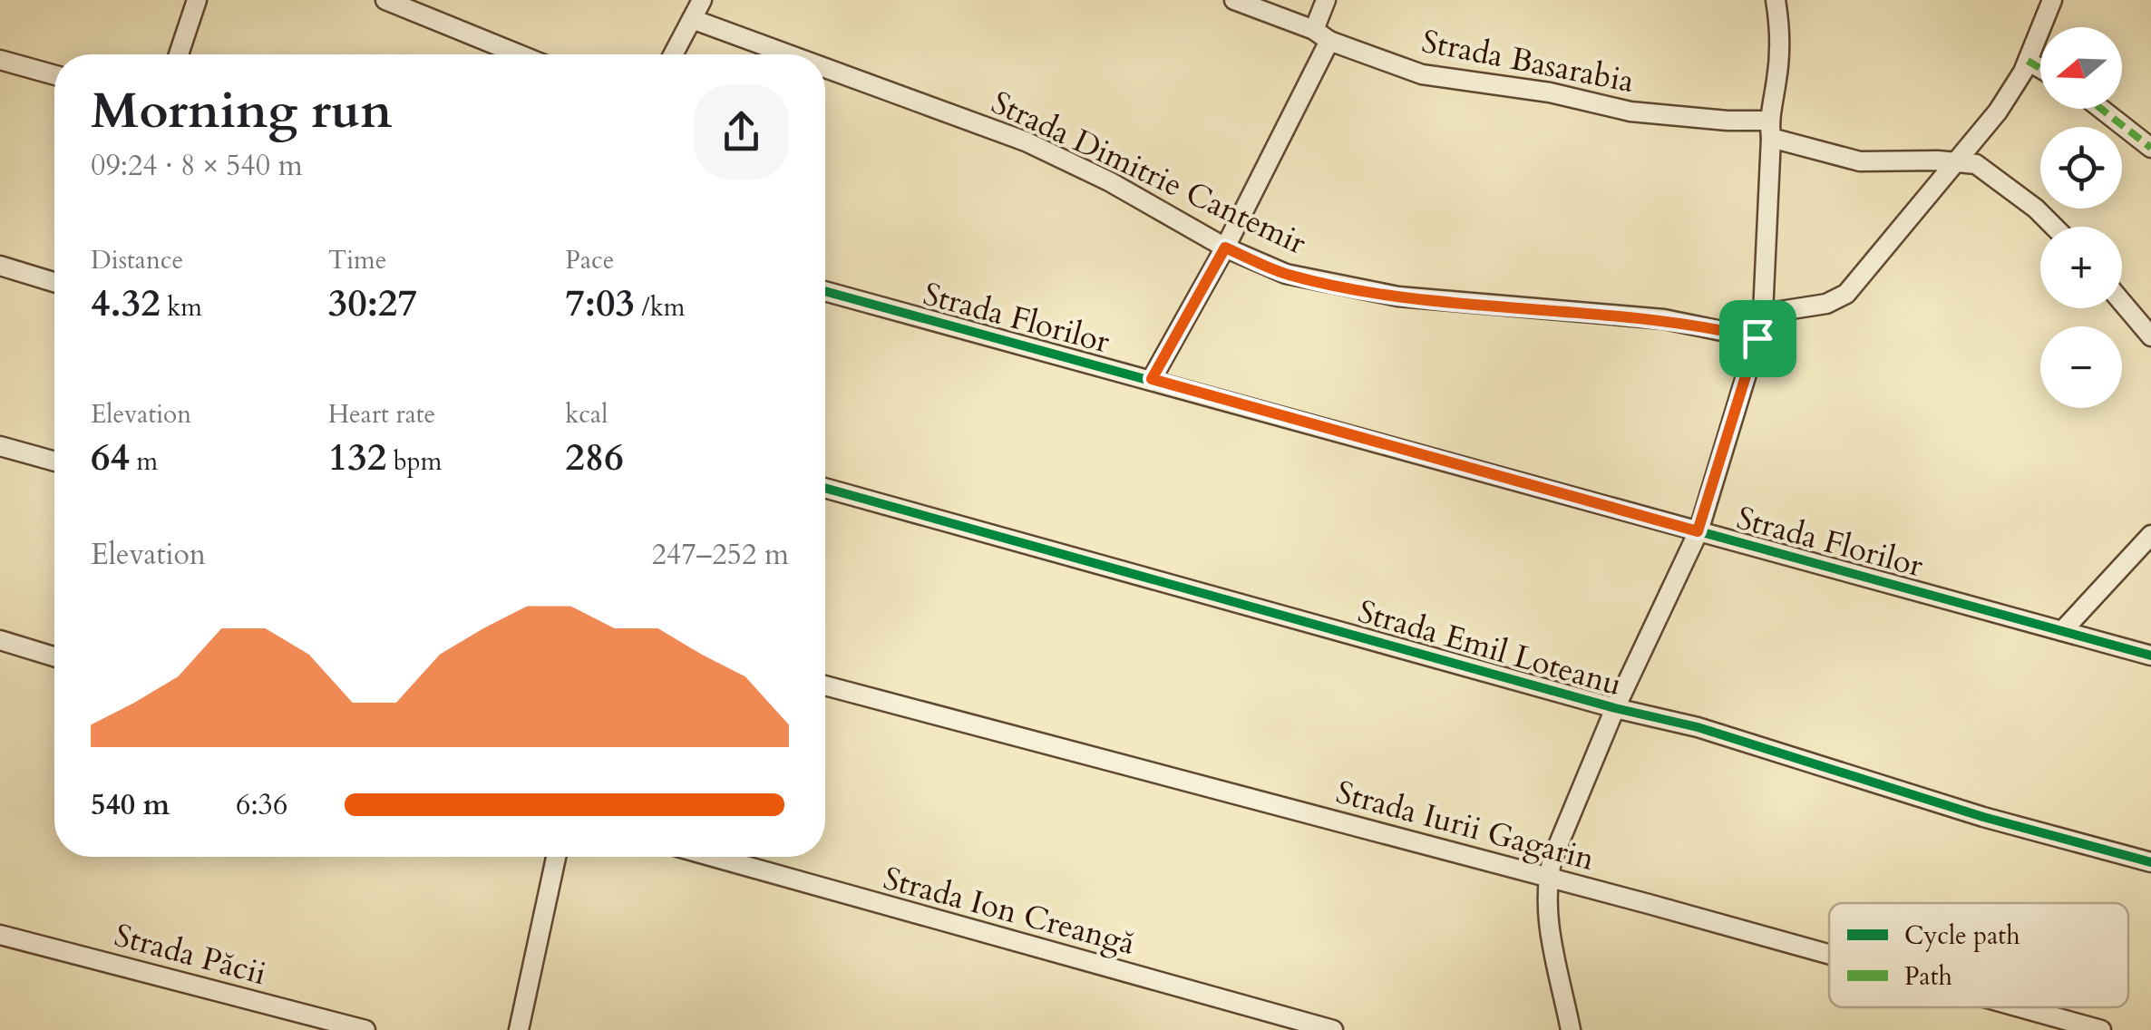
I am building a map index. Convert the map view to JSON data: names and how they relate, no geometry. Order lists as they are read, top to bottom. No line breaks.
{"streets":{"street":["Strada Basarabia","Strada Dimitrie Cantemir","Strada Florilor","Strada Emil Loteanu","Strada Iurii Gagarin","Strada Ion Creangă","Strada Păcii"]},"legend":["Cycle path","Path"],"north":"left","page":{"map_buttons":["+","−"],"heading":["Morning run","09:24 · 8 × 540 m"],"stats":[["Distance","4.32 km"],["Time","30:27"],["Pace","7:03 /km"],["Elevation","64 m"],["Heart rate","132 bpm"],["kcal","286"]],"chart":["Elevation","247–252 m"],"list":[{"name":"540 m","note":"6:36"}]}}
